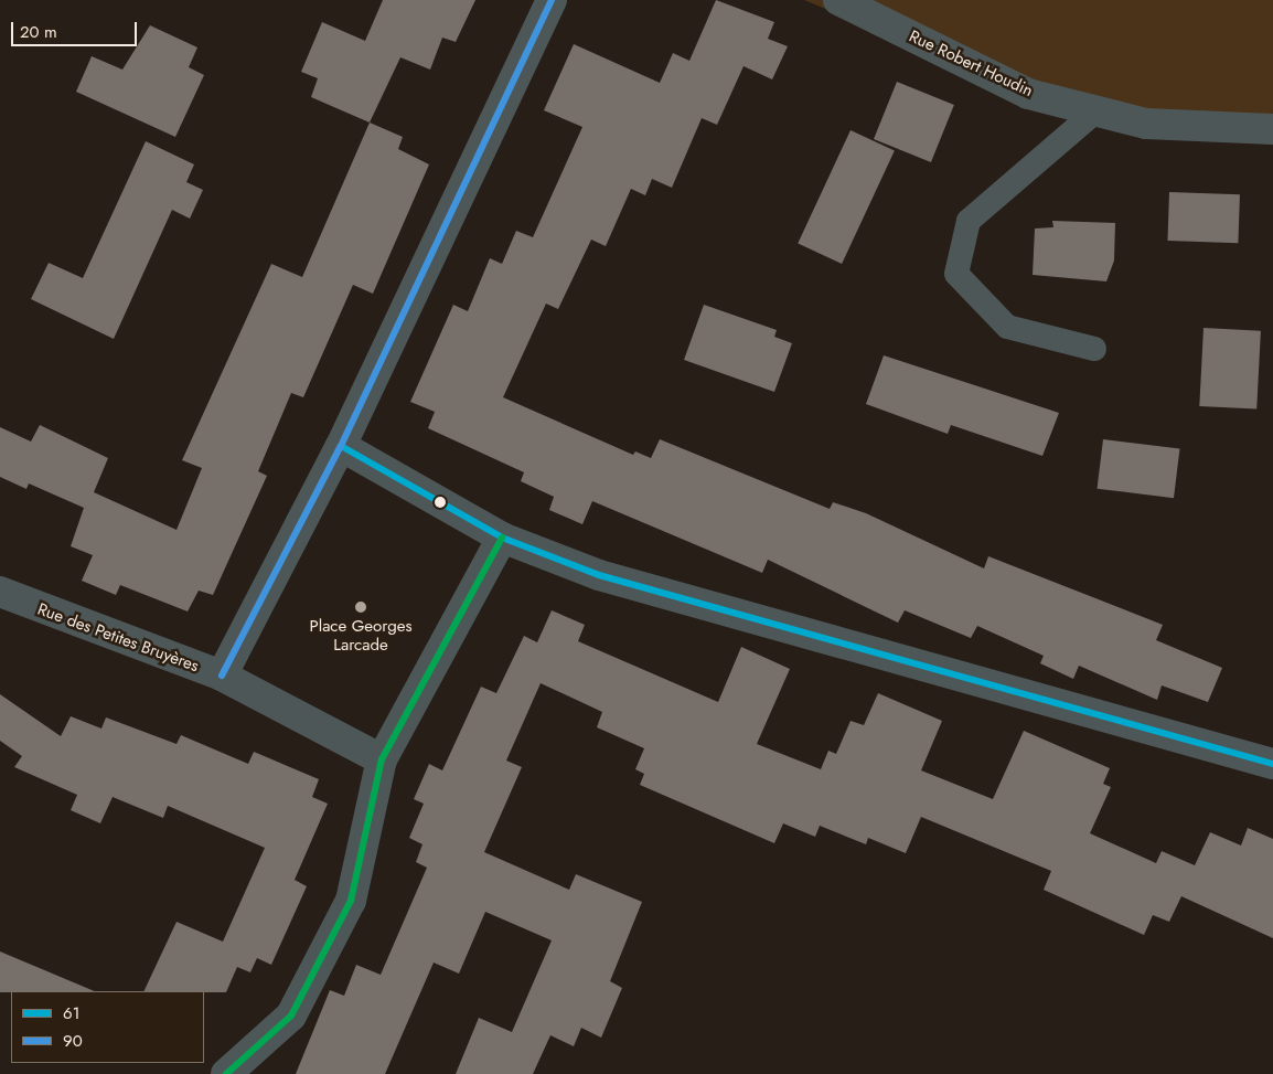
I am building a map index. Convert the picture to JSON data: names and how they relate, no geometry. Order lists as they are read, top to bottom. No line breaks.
{"streets":{"street":["Rue Robert Houdin","Rue des Petites Bruyères"]},"places":["Place Georges Larcade"],"lines":["transit line 90","transit line 61"],"legend":["61","90"],"scale_bar":"20 m"}
